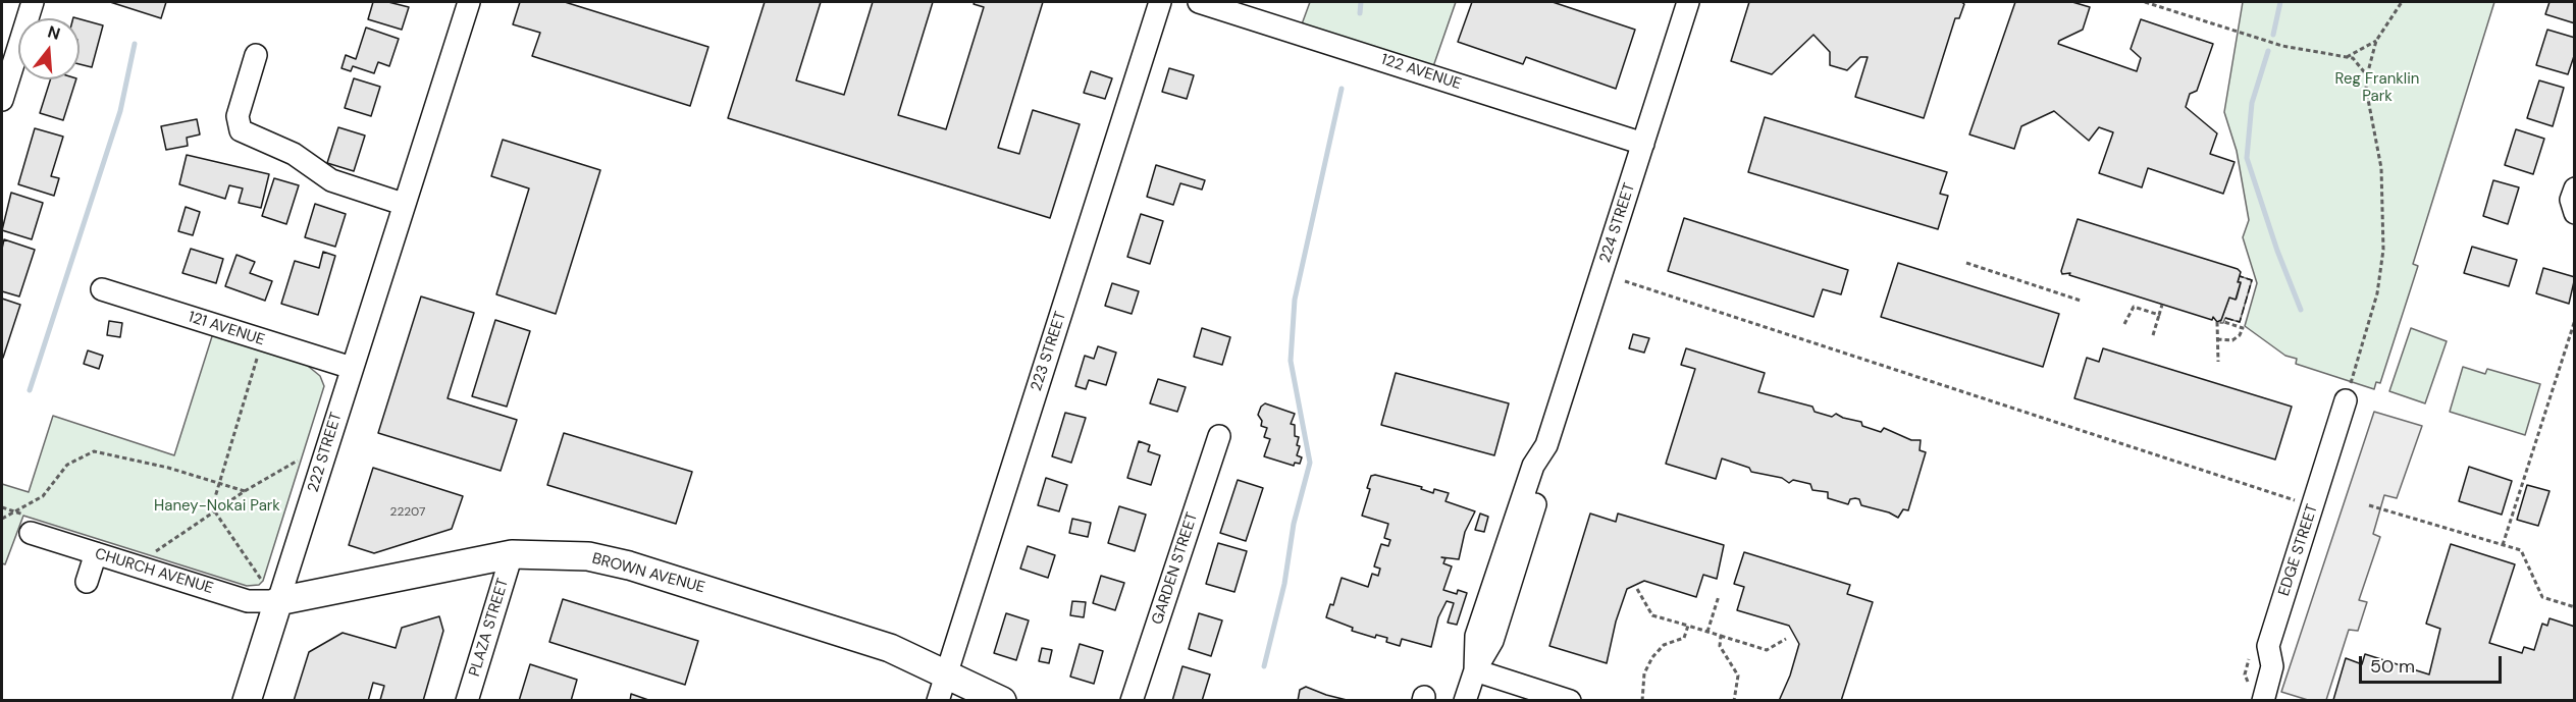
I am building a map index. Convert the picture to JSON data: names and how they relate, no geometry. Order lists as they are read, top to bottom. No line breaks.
{"streets":{"main road":["222 STREET","BROWN AVENUE"],"street":["122 AVENUE","224 STREET","121 AVENUE","223 STREET","EDGE STREET","GARDEN STREET","CHURCH AVENUE","PLAZA STREET"]},"crossings":[["122 AVENUE","224 STREET"],["121 AVENUE","222 STREET"],["223 STREET","BROWN AVENUE"],["222 STREET","CHURCH AVENUE"],["222 STREET","BROWN AVENUE"],["CHURCH AVENUE","BROWN AVENUE"],["BROWN AVENUE","PLAZA STREET"]],"parks":["Reg Franklin Park","Haney-Nokai Park"],"house_numbers":["22207"],"scale_bar":"50 m","north":"top"}
